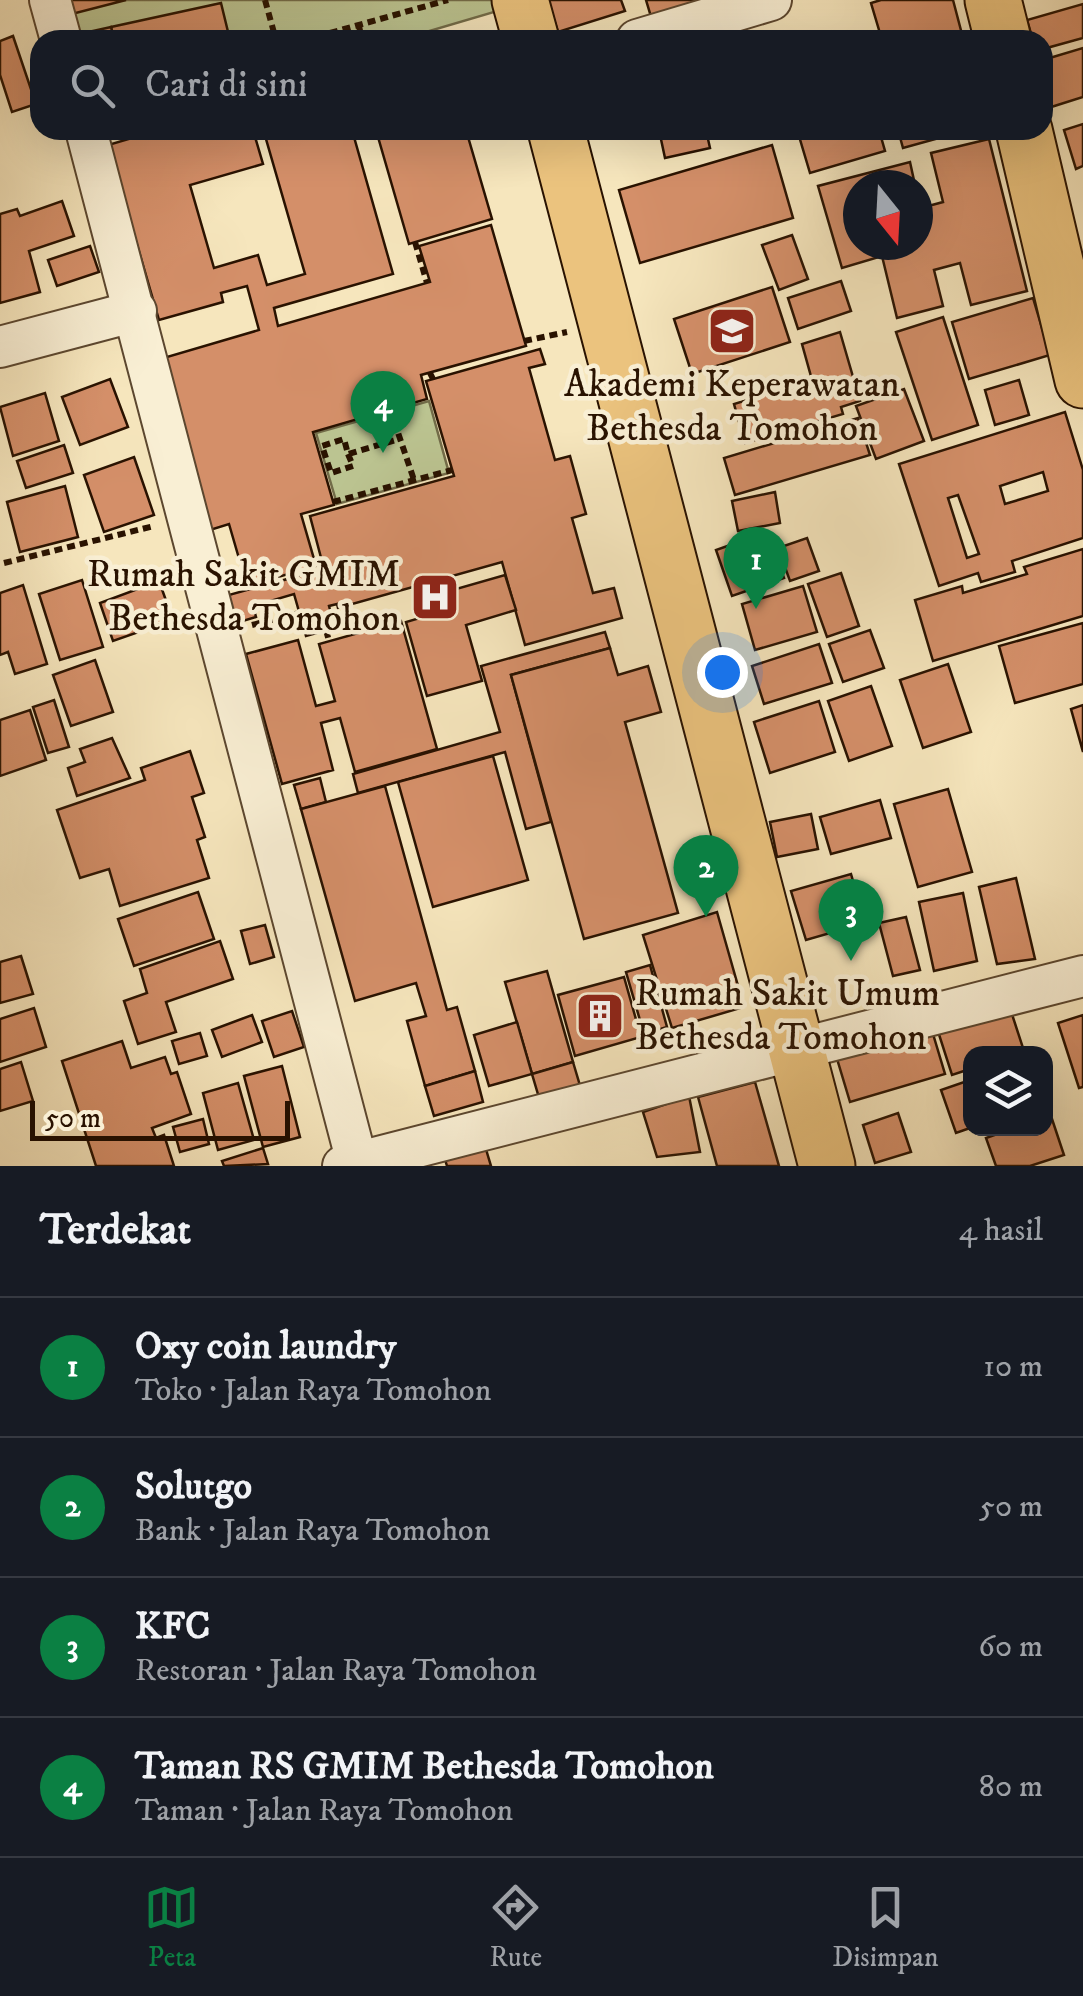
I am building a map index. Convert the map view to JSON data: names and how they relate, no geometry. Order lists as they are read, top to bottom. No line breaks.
{"places":{"school or university":["Akademi Keperawatan Bethesda Tomohon"],"hospital":["Rumah Sakit GMIM Bethesda Tomohon"],"building":["Rumah Sakit Umum Bethesda Tomohon"]},"scale_bar":"50 m","north":"bottom","page":{"search":"Cari di sini","pins":["4","1","2","3"],"scale":"50 m","heading":["Terdekat","4 hasil"],"list":[{"mark":"1","name":"Oxy coin laundry","note":"Toko · Jalan Raya Tomohon","value":"10 m"},{"mark":"2","name":"Solutgo","note":"Bank · Jalan Raya Tomohon","value":"50 m"},{"mark":"3","name":"KFC","note":"Restoran · Jalan Raya Tomohon","value":"60 m"},{"mark":"4","name":"Taman RS GMIM Bethesda Tomohon","note":"Taman · Jalan Raya Tomohon","value":"80 m"}],"nav":["Peta","Rute","Disimpan"]}}
